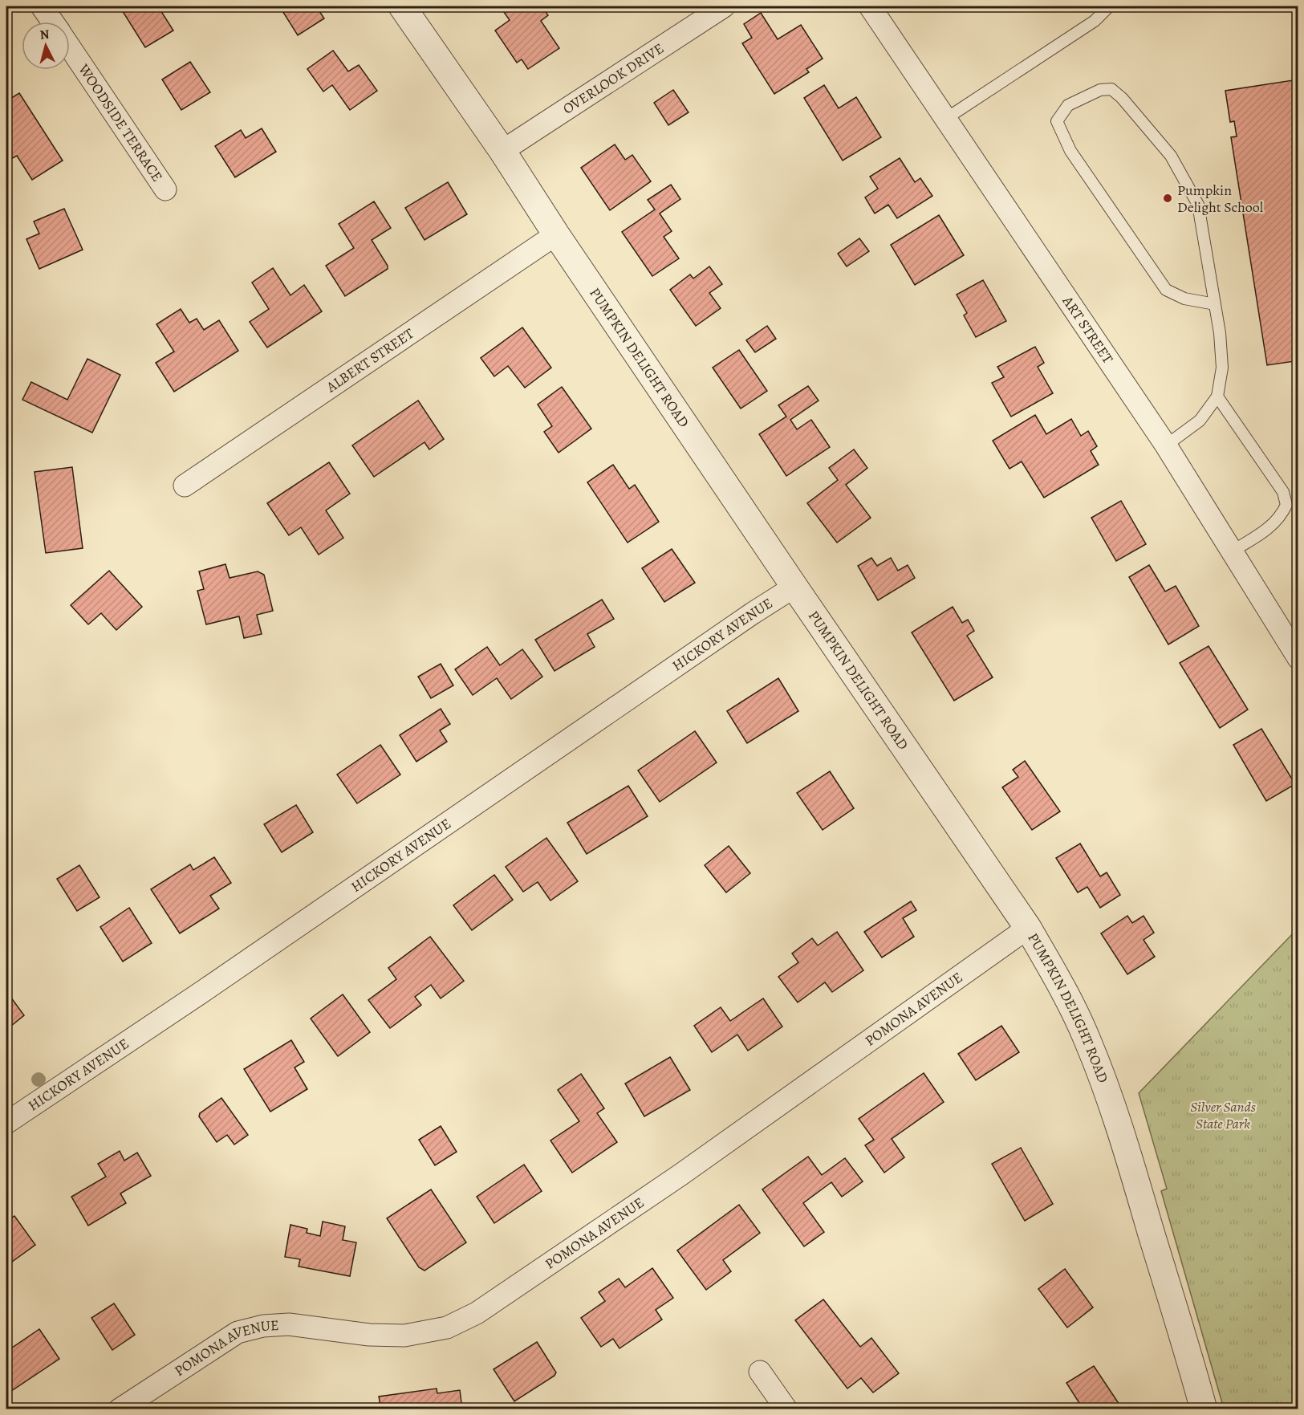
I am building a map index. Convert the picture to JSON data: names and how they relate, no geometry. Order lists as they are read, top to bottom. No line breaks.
{"streets":{"street":["OVERLOOK DRIVE","WOODSIDE TERRACE","ART STREET","PUMPKIN DELIGHT ROAD","ALBERT STREET","HICKORY AVENUE","POMONA AVENUE"]},"crossings":[["OVERLOOK DRIVE","PUMPKIN DELIGHT ROAD"],["PUMPKIN DELIGHT ROAD","ALBERT STREET"],["PUMPKIN DELIGHT ROAD","HICKORY AVENUE"],["PUMPKIN DELIGHT ROAD","POMONA AVENUE"]],"parks":["Silver Sands State Park"],"places":["Pumpkin Delight School"],"north":"top"}
